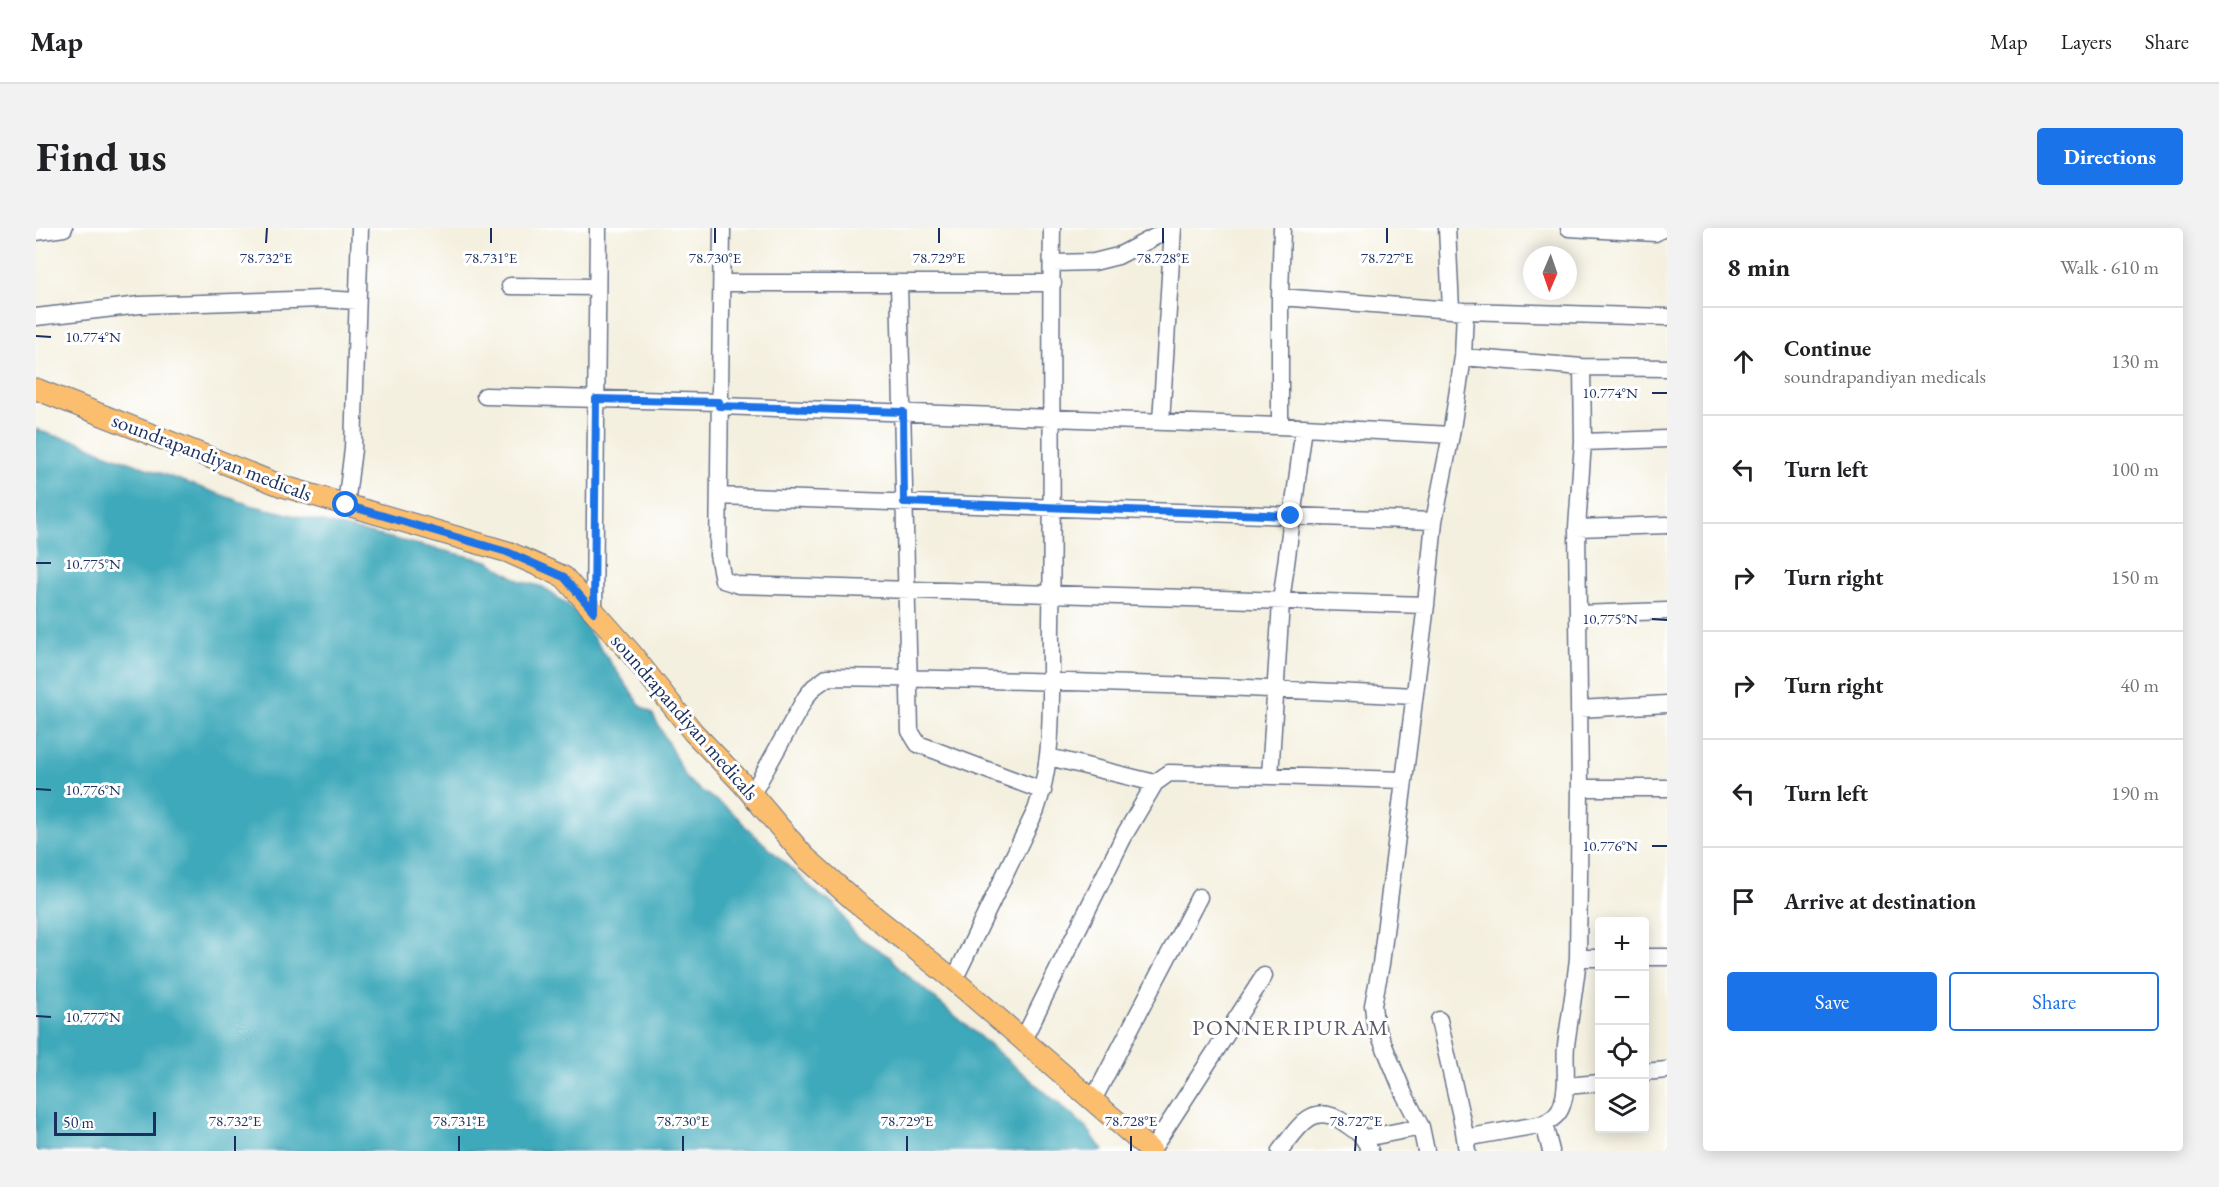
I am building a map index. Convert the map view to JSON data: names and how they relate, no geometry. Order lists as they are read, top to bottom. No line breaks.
{"streets":{"main road":["soundrapandiyan medicals"]},"districts":["PONNERIPURAM"],"scale_bar":"50 m","north":"bottom","page":{"header":"Map","nav":["Map","Layers","Share"],"buttons":["Directions",["Save","Share"]],"title":"Find us","heading":["8 min","Walk · 610 m"],"list":[["Continue","soundrapandiyan medicals","130 m"],["Turn left","100 m"],["Turn right","150 m"],["Turn right","40 m"],["Turn left","190 m"],"Arrive at destination"],"map_buttons":["+","−"],"scale":"50 m"},"coordinates":["78.732°E","78.731°E","78.730°E","78.729°E","78.728°E","78.727°E","10.774°N","10.775°N","10.776°N","10.777°N"]}
